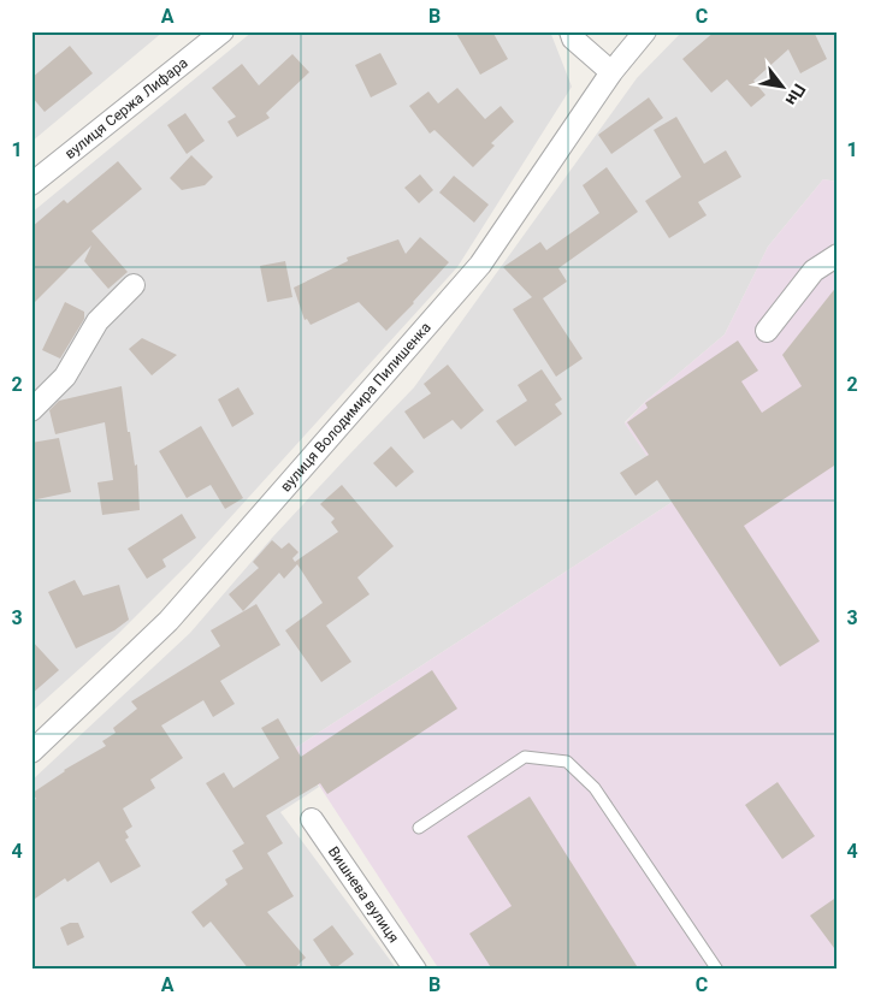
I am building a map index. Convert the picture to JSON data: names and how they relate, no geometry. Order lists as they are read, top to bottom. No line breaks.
{"streets":{"street":["вулиця Сержа Лифара","вулиця Володимира Пилишенка","Вишнева вулиця"]},"north":"bottom right","grid":{"columns":["A","B","C"],"rows":["1","2","3","4"]}}
